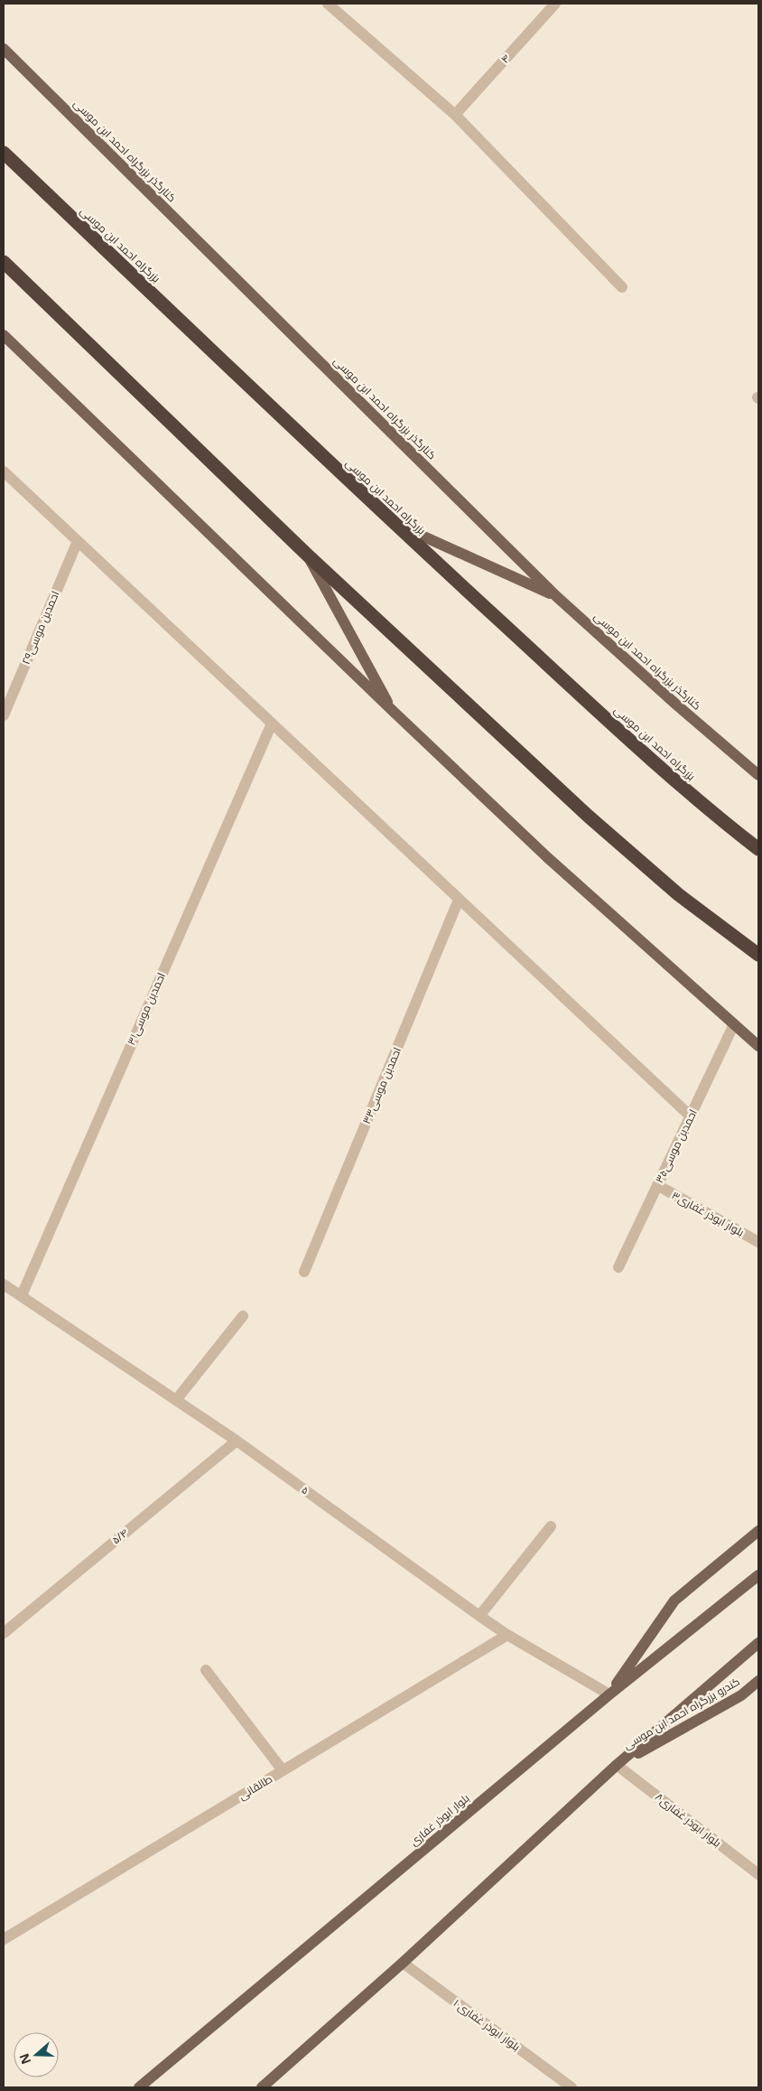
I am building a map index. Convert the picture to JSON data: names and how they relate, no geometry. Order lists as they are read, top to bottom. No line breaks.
{"streets":{"highway":["بزرگراه احمد ابن موسی"],"main road":["کنارگذر بزرگراه احمد ابن موسی","کندرو بزرگراه احمد ابن موسی","بلوار ابوذر غفاری"],"street":["۴","۲۹احمدبن موسی","۳۱احمدبن موسی","۳۳احمدبن موسی","۳۵احمدبن موسی","بلوار ابوذر غفاری۳","۵","۵/۴","طالقانی","بلوار ابوذر غفاری۸","بلوار ابوذر غفاری۱۰"]},"crossings":[["۳۱احمدبن موسی","۵"],["۳۵احمدبن موسی","بلوار ابوذر غفاری۳"],["۵","۵/۴"],["۵","طالقانی"],["۵","بلوار ابوذر غفاری"],["کندرو بزرگراه احمد ابن موسی","بلوار ابوذر غفاری۸"]],"north":"left"}
